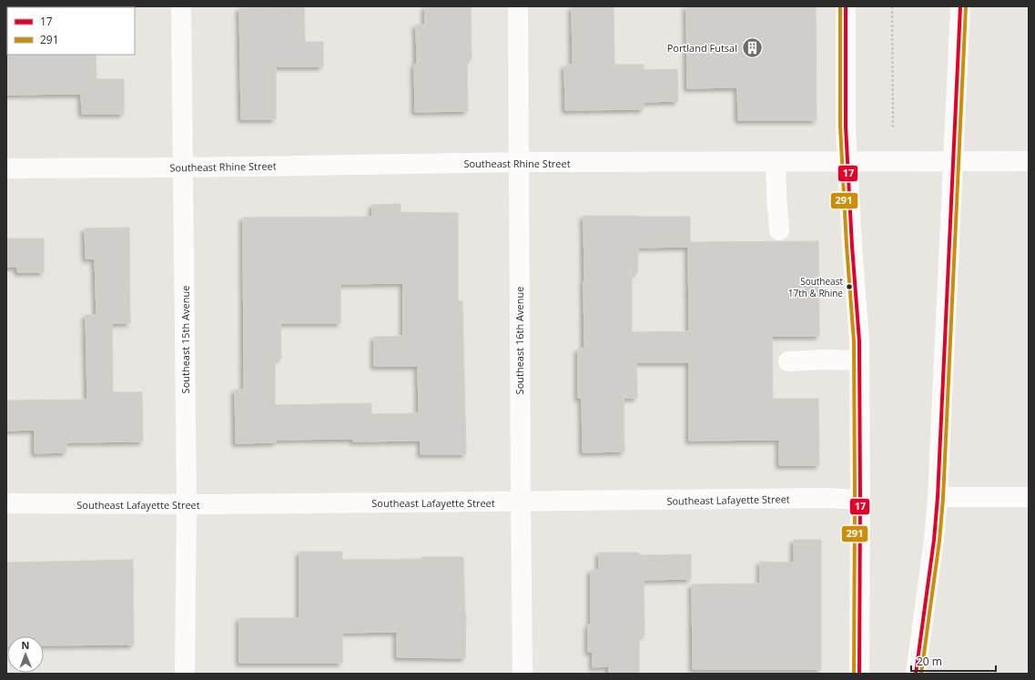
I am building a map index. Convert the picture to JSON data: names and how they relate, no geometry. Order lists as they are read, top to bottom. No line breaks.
{"streets":{"street":["Southeast Rhine Street","Southeast 15th Avenue","Southeast 16th Avenue","Southeast Lafayette Street"]},"crossings":[["Southeast Rhine Street","Southeast 15th Avenue"],["Southeast Rhine Street","Southeast 16th Avenue"],["Southeast 15th Avenue","Southeast Lafayette Street"],["Southeast 16th Avenue","Southeast Lafayette Street"]],"places":{"building":["Portland Futsal"],"other":["Southeast 17th & Rhine"]},"lines":["transit line 17","transit line 291"],"legend":["17","291"],"scale_bar":"20 m","north":"top"}
